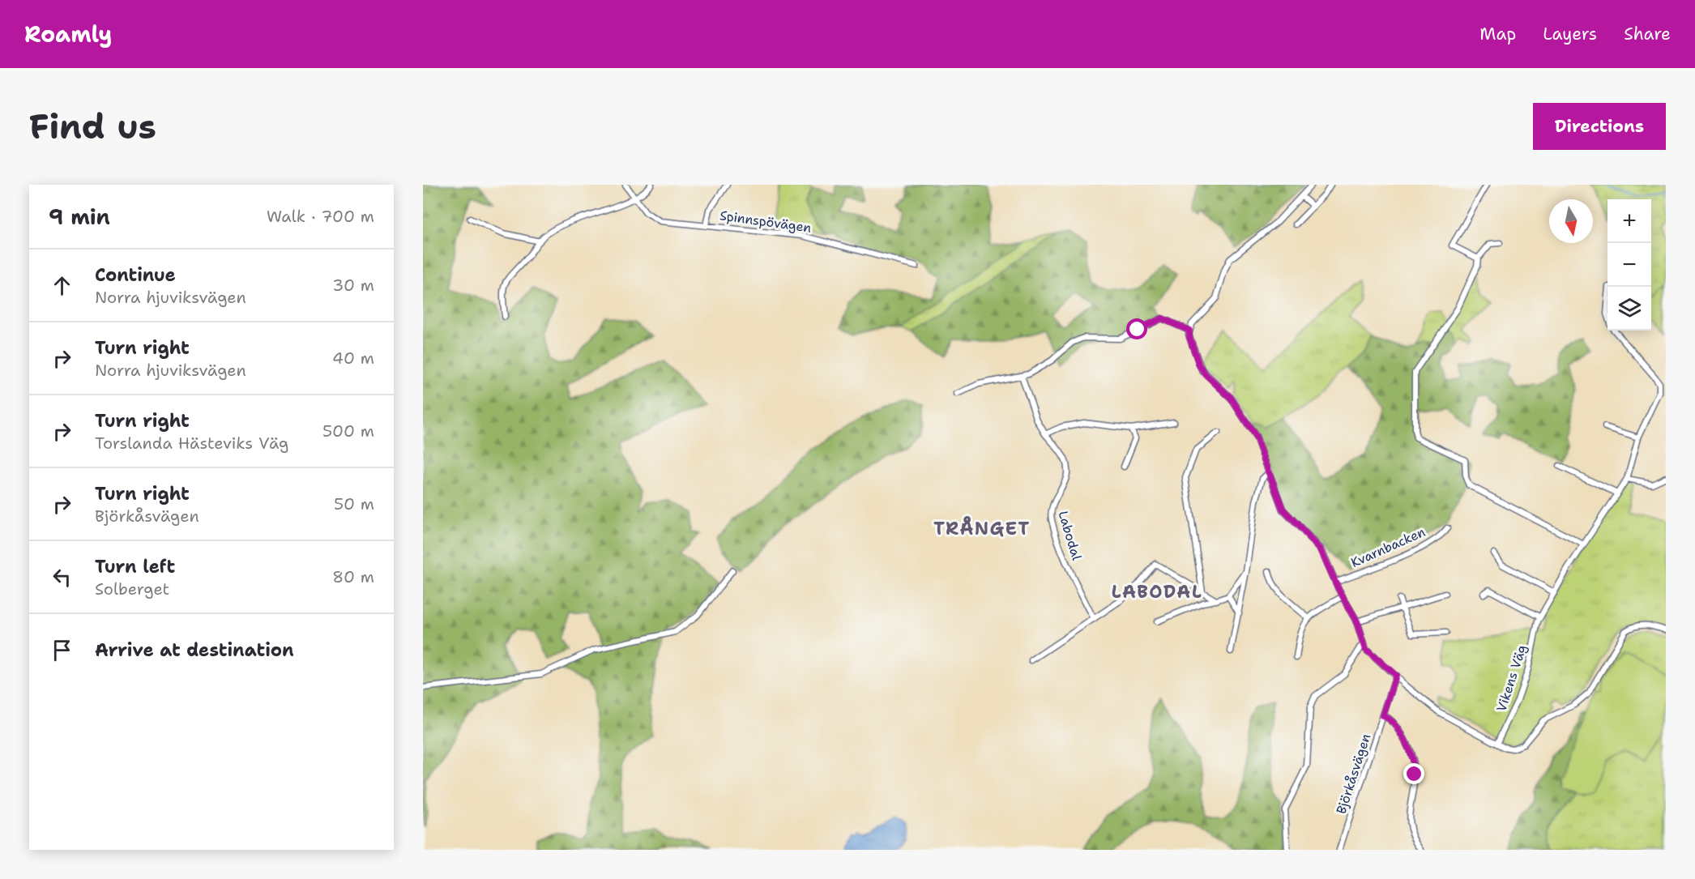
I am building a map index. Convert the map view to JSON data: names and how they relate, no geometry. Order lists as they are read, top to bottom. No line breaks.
{"streets":{"street":["Spinnspövägen","Labodal","Kvarnbacken","Vikens Väg","Björkåsvägen"]},"districts":["TRÅNGET","LABODAL"],"north":"bottom","page":{"header":"Roamly","nav":["Map","Layers","Share"],"buttons":"Directions","title":"Find us","heading":["9 min","Walk · 700 m"],"map_buttons":["+","−"],"list":[["Continue","Norra hjuviksvägen","30 m"],["Turn right","Norra hjuviksvägen","40 m"],["Turn right","Torslanda Hästeviks Väg","500 m"],["Turn right","Björkåsvägen","50 m"],["Turn left","Solberget","80 m"],"Arrive at destination"]}}
